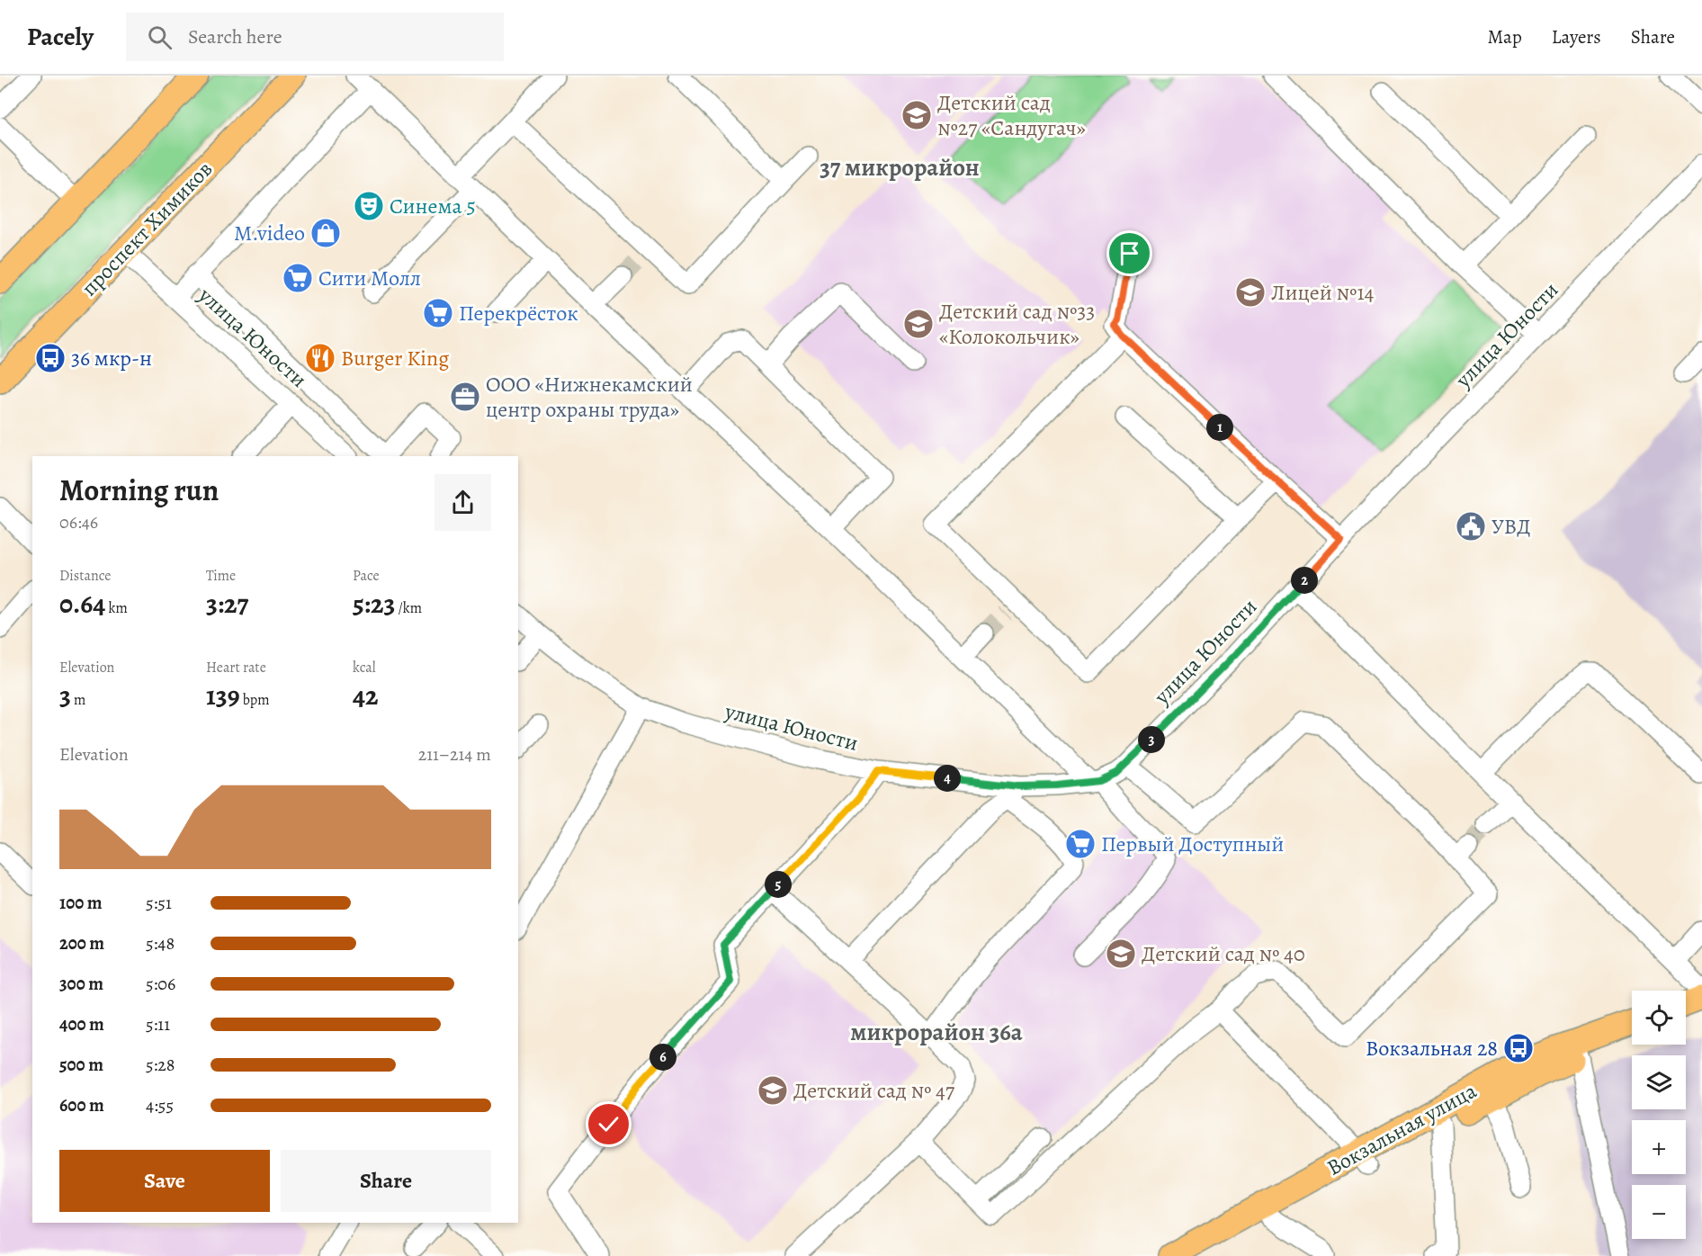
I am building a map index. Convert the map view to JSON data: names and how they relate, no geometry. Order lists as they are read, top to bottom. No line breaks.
{"streets":{"main road":["проспект Химиков","Вокзальная улица"],"street":["улица Юности"]},"crossings":[["проспект Химиков","улица Юности"]],"districts":["37 микрорайон","микрорайон 36а"],"places":{"school or university":["Детский сад №27 «Сандугач»","Лицей №14","Детский сад №33 «Колокольчик»","Детский сад № 40","Детский сад № 47"],"theatre":["Синема 5"],"shop":["M.video"],"supermarket":["Сити Молл","Перекрёсток","Первый Доступный"],"bus stop":["36 мкр-н","Вокзальная 28"],"restaurant":["Burger King"],"office":["ООО «Нижнекамский центр охраны труда»"],"public building":["УВД"]},"page":{"header":"Pacely","search":"Search here","nav":["Map","Layers","Share"],"pins":["1","2","3","4","5","6"],"heading":["Morning run","06:46"],"stats":[["Distance","0.64 km"],["Time","3:27"],["Pace","5:23 /km"],["Elevation","3 m"],["Heart rate","139 bpm"],["kcal","42"]],"chart":["Elevation","211–214 m"],"list":[{"name":"100 m","note":"5:51"},{"name":"200 m","note":"5:48"},{"name":"300 m","note":"5:06"},{"name":"400 m","note":"5:11"},{"name":"500 m","note":"5:28"},{"name":"600 m","note":"4:55"}],"map_buttons":["+","−"],"buttons":["Save","Share"]}}
